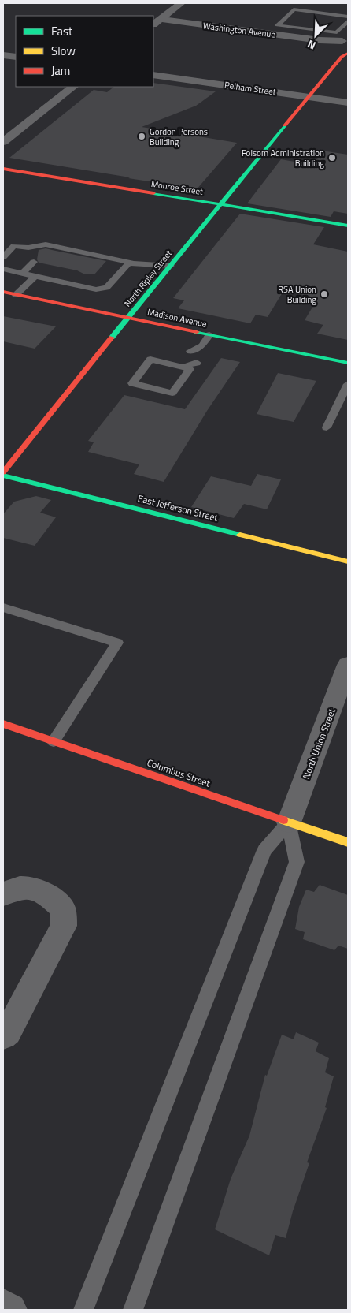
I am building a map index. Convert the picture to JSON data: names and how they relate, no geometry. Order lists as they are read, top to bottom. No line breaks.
{"streets":{"street":["Washington Avenue","Pelham Street","Monroe Street","North Ripley Street","Madison Avenue","East Jefferson Street","North Union Street","Columbus Street"]},"crossings":[["Washington Avenue","North Ripley Street"],["Pelham Street","North Ripley Street"],["Monroe Street","North Ripley Street"],["North Ripley Street","Madison Avenue"],["North Ripley Street","East Jefferson Street"],["North Union Street","Columbus Street"]],"places":["Gordon Persons Building","Folsom Administration Building","RSA Union Building"],"legend":["Fast","Slow","Jam"],"north":"bottom left"}
